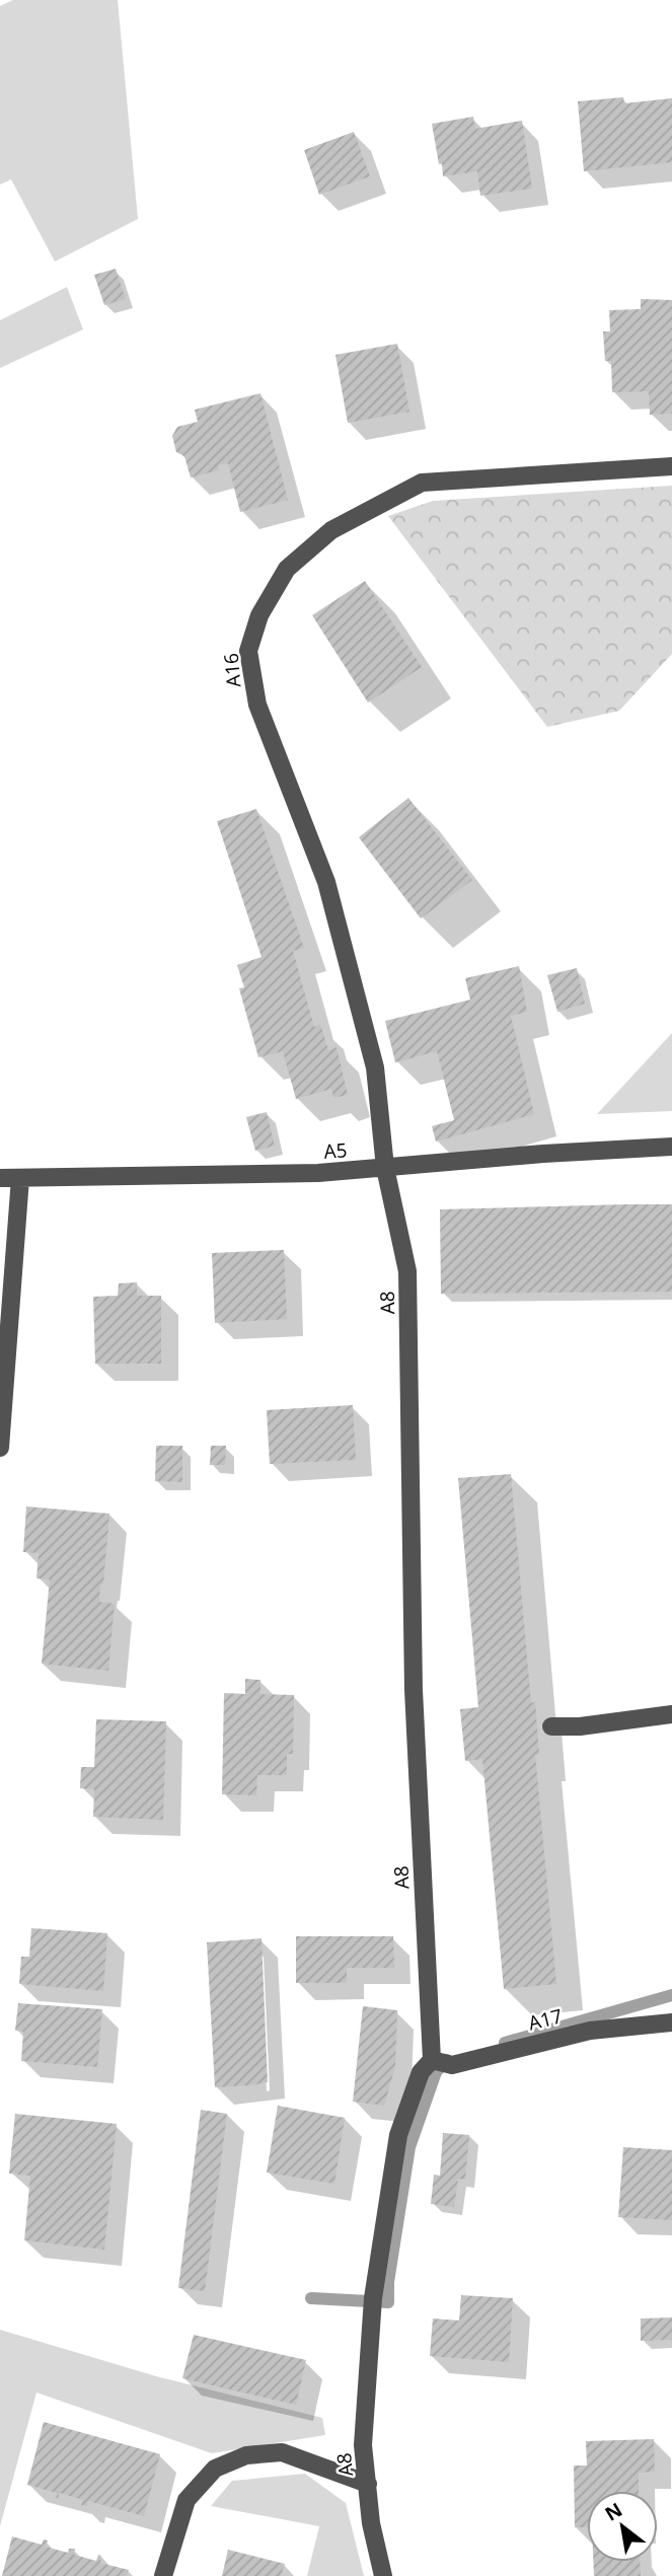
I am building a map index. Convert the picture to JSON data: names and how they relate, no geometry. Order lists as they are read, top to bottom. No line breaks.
{"streets":{"street":["A16","A5","A8","A17"]},"crossings":[["A16","A5"],["A16","A8"],["A5","A8"],["A8","A17"]],"north":"top left"}
